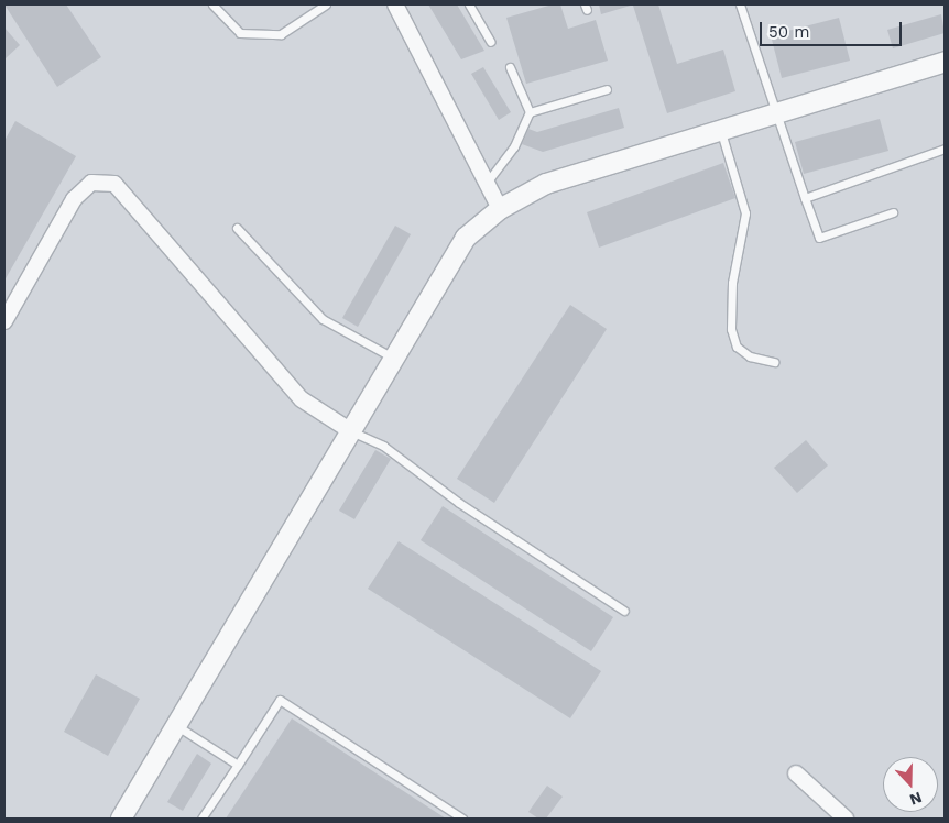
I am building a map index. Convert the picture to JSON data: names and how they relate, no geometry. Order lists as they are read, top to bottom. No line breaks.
{"scale_bar":"50 m","north":"bottom"}
